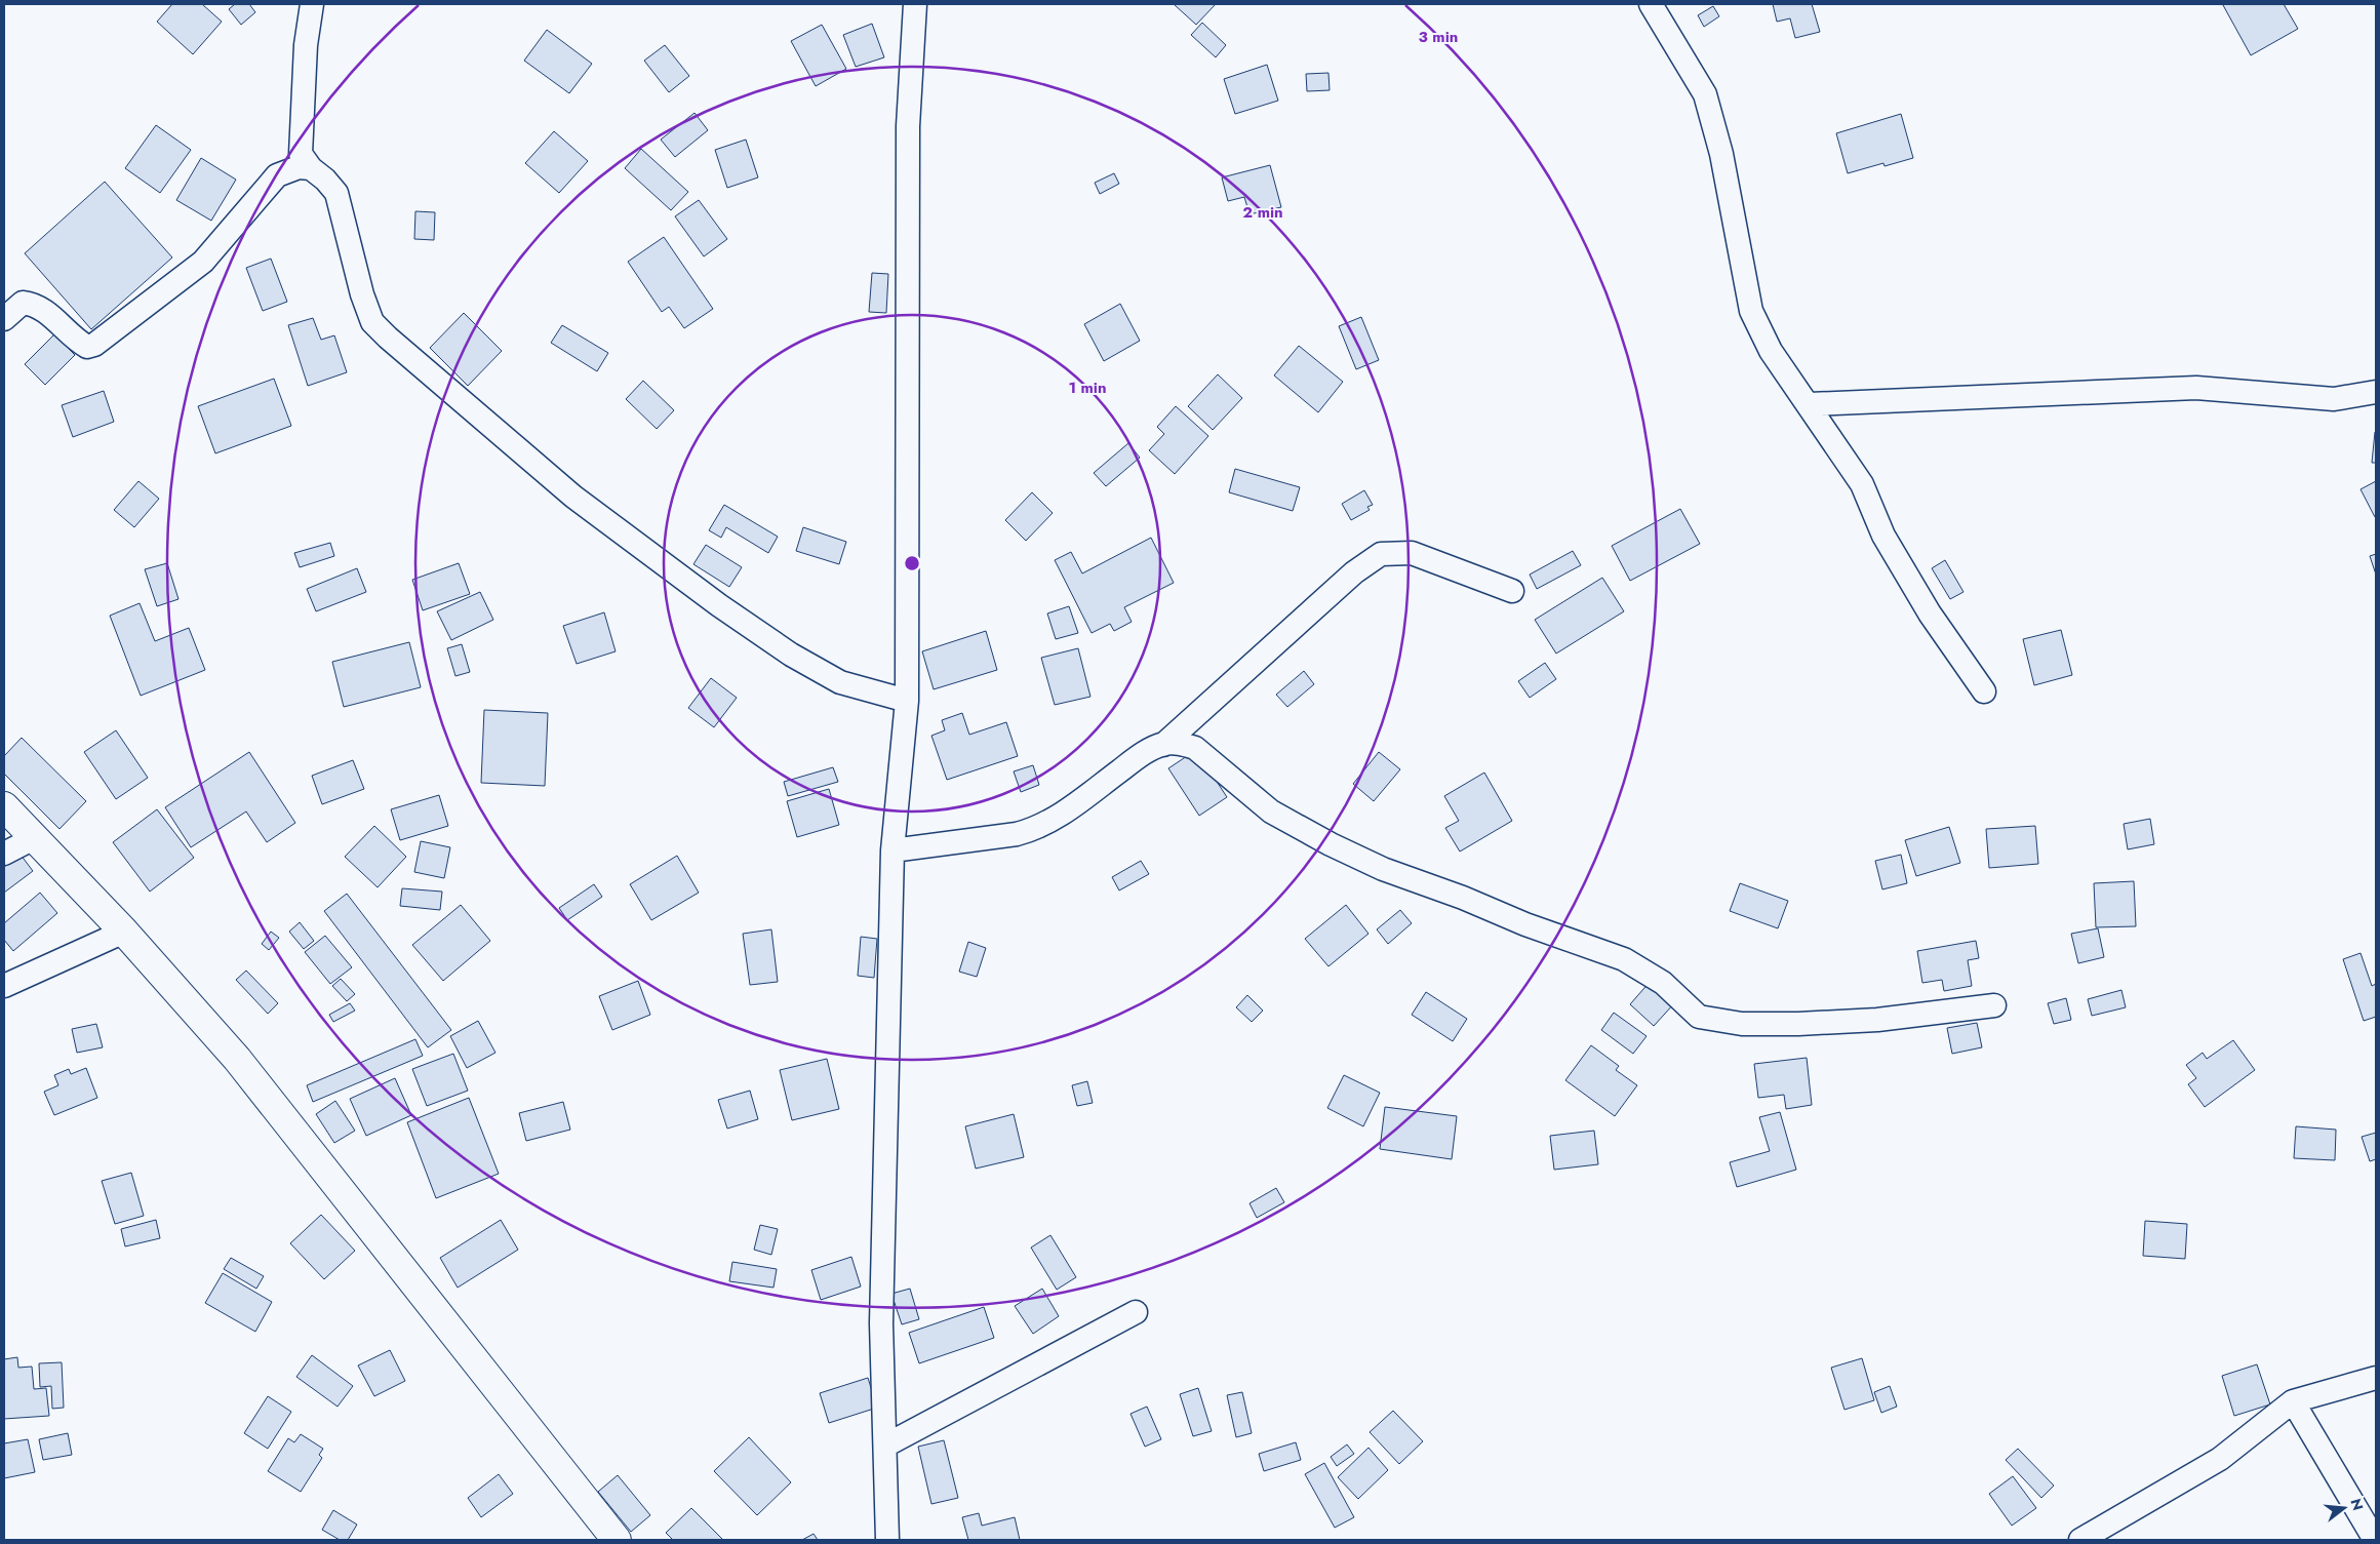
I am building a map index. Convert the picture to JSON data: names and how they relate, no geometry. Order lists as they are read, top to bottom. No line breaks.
{"north":"right","rings":["3 min","2 min","1 min"]}
